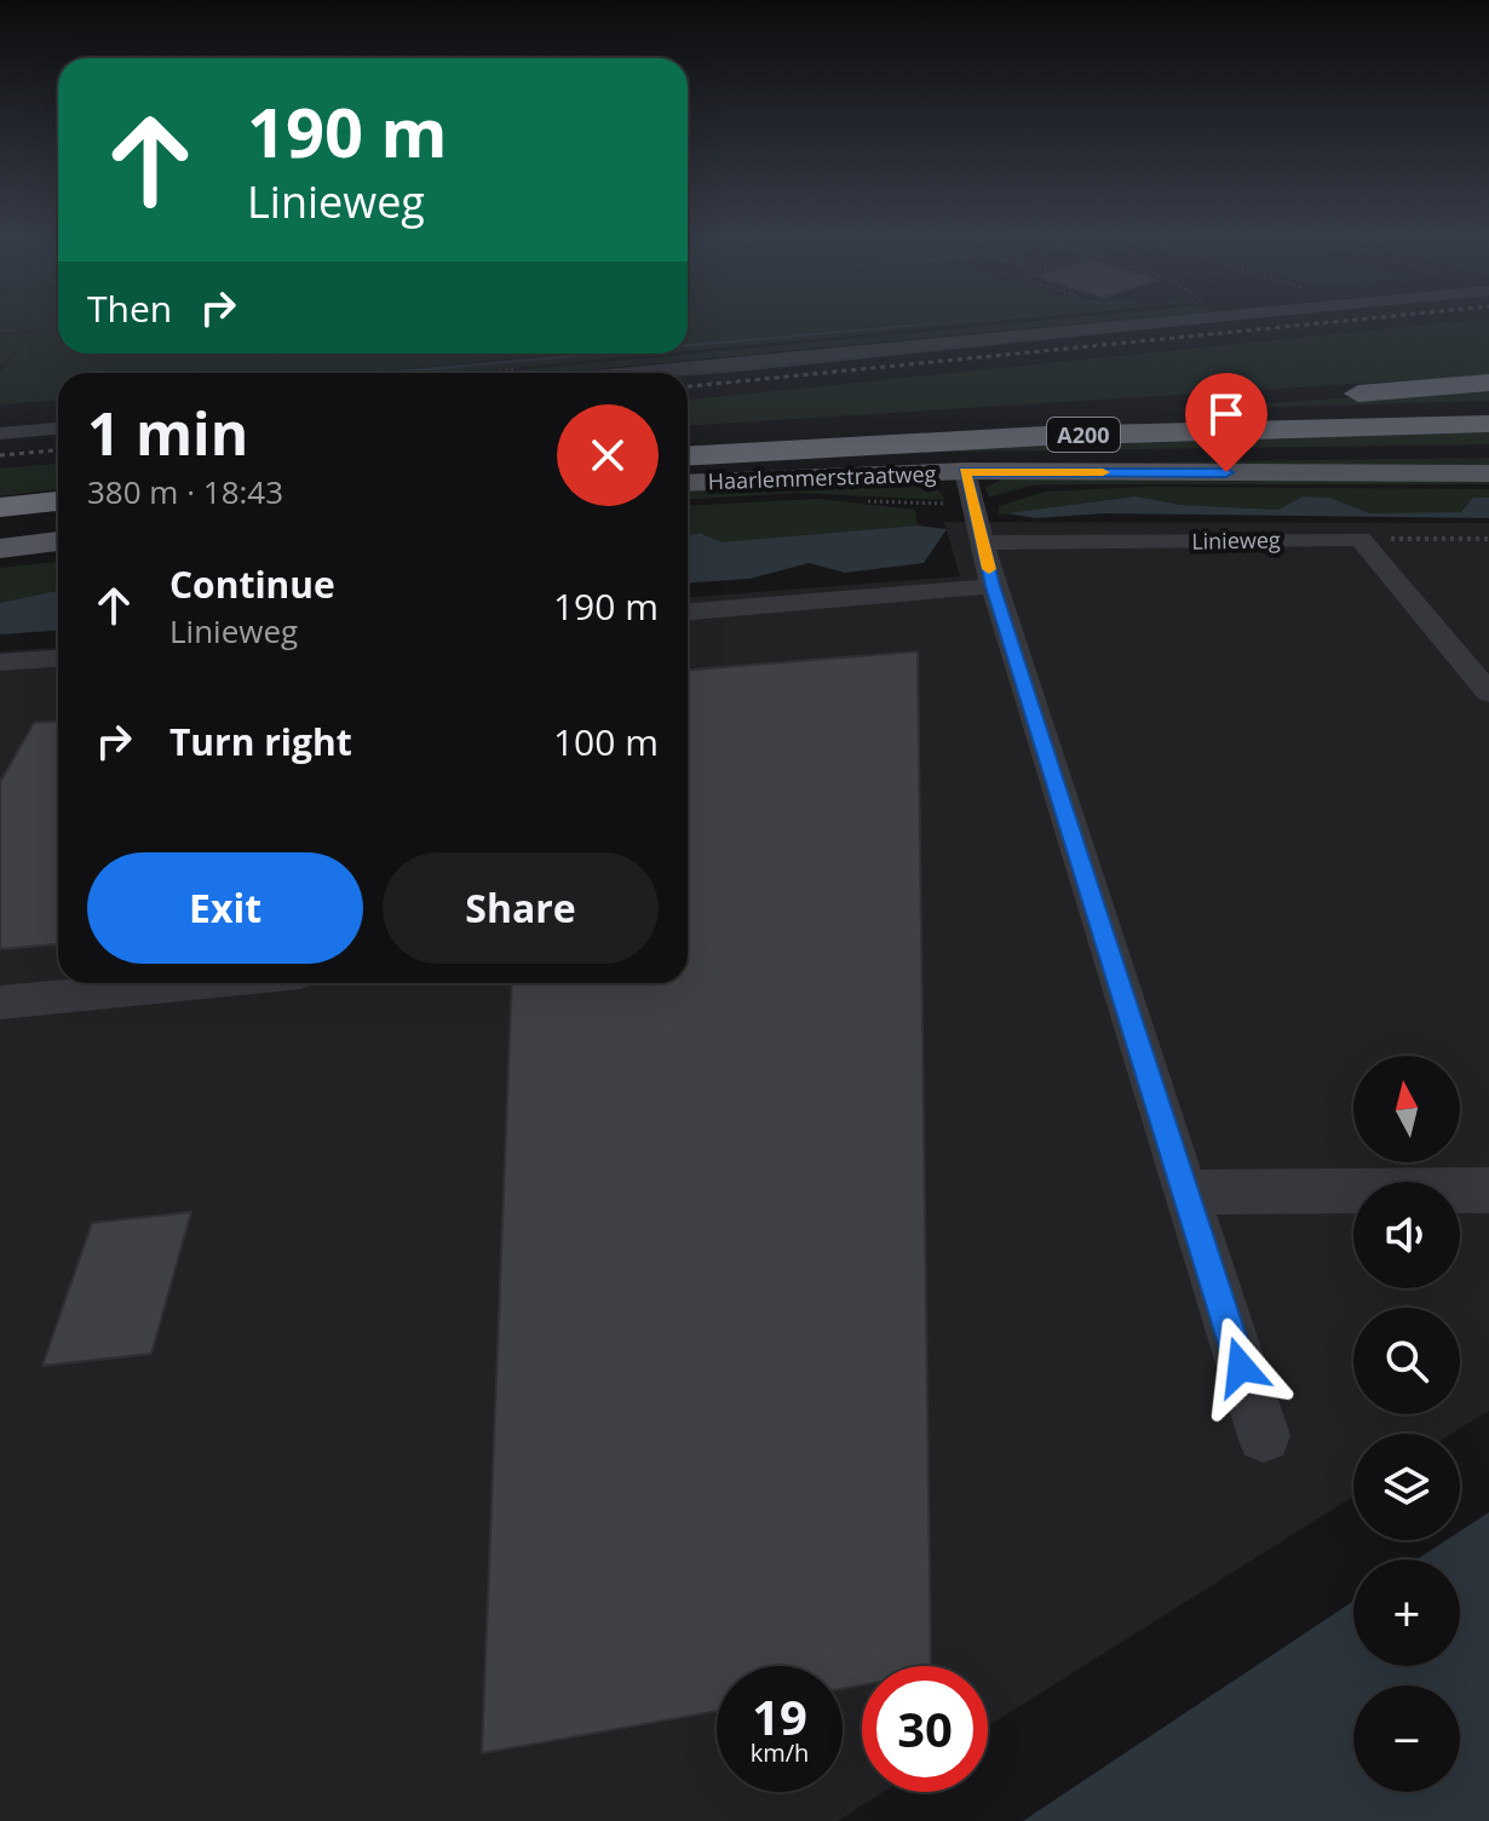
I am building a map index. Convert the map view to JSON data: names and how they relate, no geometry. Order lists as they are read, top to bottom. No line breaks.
{"streets":{"highway":["A200"],"main road":["Haarlemmerstraatweg"],"street":["Linieweg"]},"north":"top","page":{"turn":["190 m","Linieweg"],"then":"Then","heading":["1 min","380 m · 18:43"],"list":[{"name":"Continue","note":"Linieweg","value":"190 m"},{"name":"Turn right","value":"100 m"}],"buttons":["Exit","Share"],"map_buttons":["+","−"],"speed":"19 km/h","limit":"30"}}
